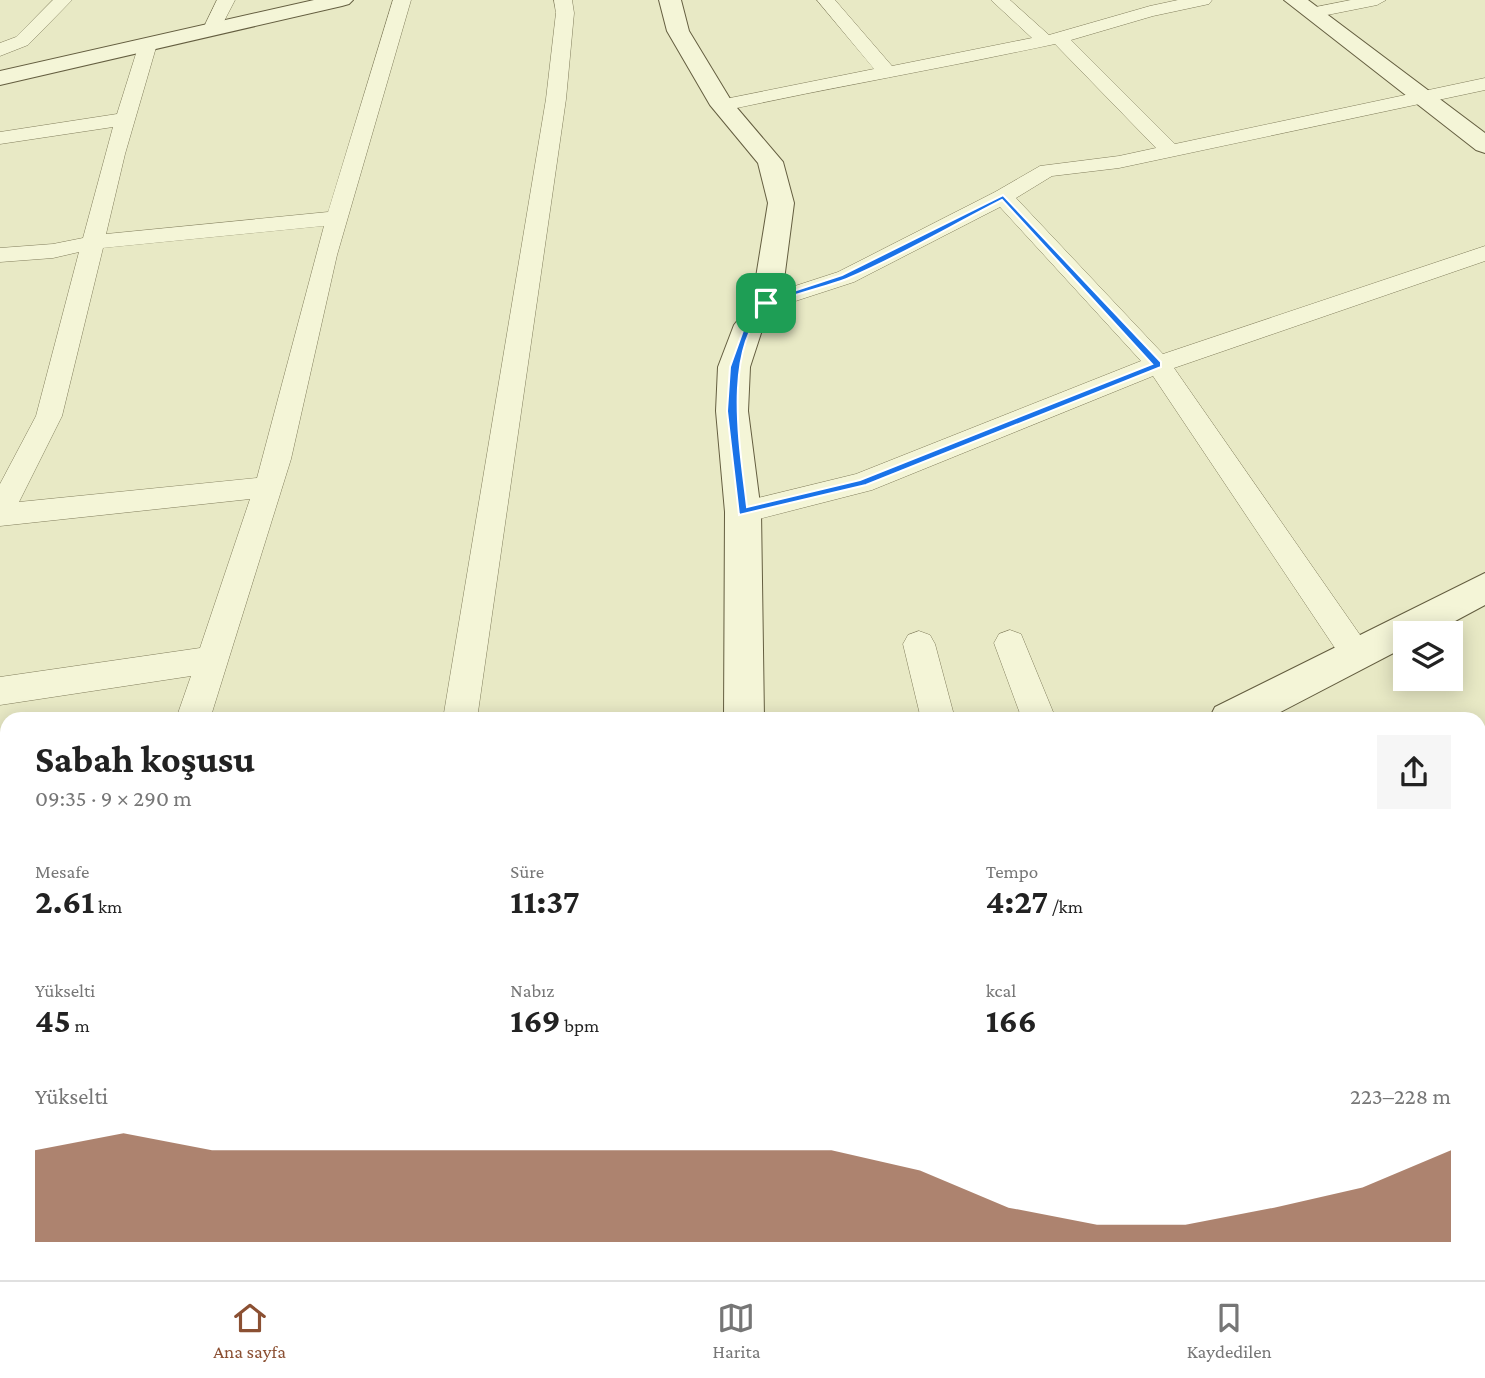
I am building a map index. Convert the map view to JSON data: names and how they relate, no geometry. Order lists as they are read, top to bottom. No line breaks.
{"page":{"heading":["Sabah koşusu","09:35 · 9 × 290 m"],"stats":[["Mesafe","2.61 km"],["Süre","11:37"],["Tempo","4:27 /km"],["Yükselti","45 m"],["Nabız","169 bpm"],["kcal","166"]],"chart":["Yükselti","223–228 m"],"tabs":["Ana sayfa","Harita","Kaydedilen"]}}
